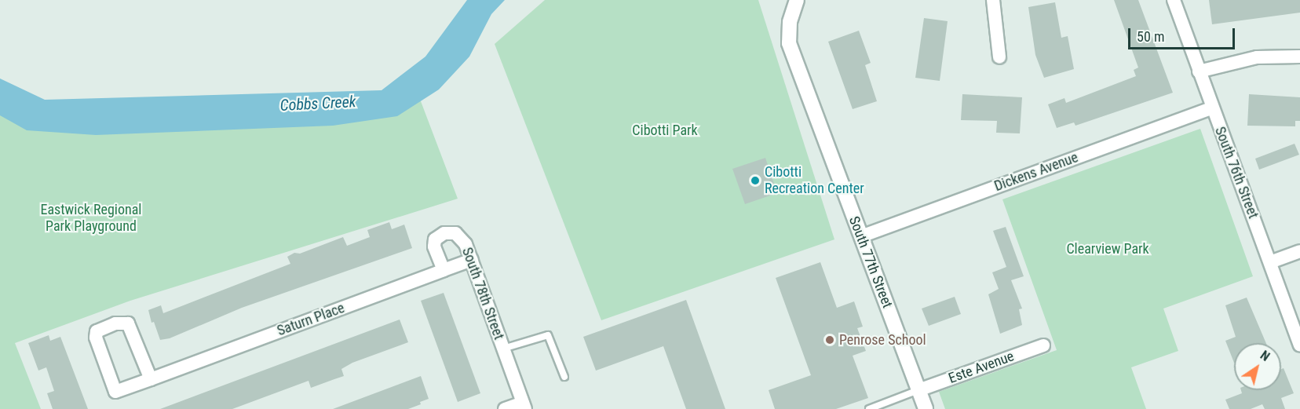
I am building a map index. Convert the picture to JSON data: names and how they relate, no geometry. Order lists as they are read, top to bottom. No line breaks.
{"streets":{"street":["Dickens Avenue","South 76th Street","South 77th Street","South 78th Street","Saturn Place","Este Avenue"]},"crossings":[["Dickens Avenue","South 76th Street"],["Dickens Avenue","South 77th Street"],["South 77th Street","Este Avenue"],["South 78th Street","Saturn Place"]],"water":["Cobbs Creek"],"parks":["Cibotti Park","Eastwick Regional Park Playground","Clearview Park"],"places":["Cibotti Recreation Center","Penrose School"],"scale_bar":"50 m","north":"top right"}
